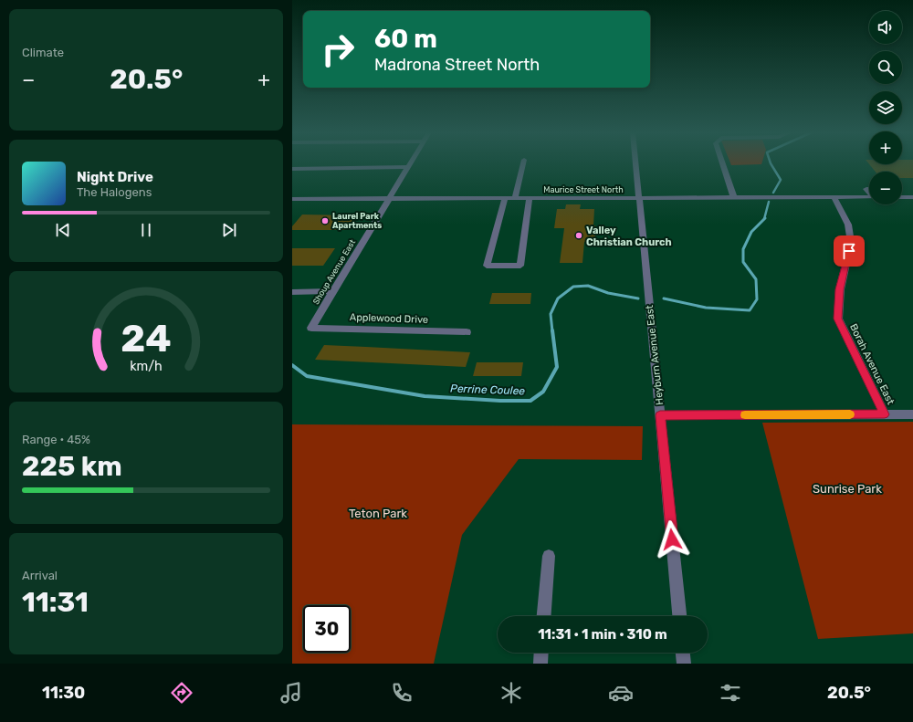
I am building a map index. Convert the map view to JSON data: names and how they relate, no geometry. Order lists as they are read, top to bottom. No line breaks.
{"streets":{"street":["Maurice Street North","Shoup Avenue East","Applewood Drive","Heyburn Avenue East","Borah Avenue East"]},"crossings":[["Maurice Street North","Shoup Avenue East"],["Maurice Street North","Heyburn Avenue East"],["Maurice Street North","Borah Avenue East"],["Shoup Avenue East","Applewood Drive"]],"water":["Perrine Coulee"],"parks":["Sunrise Park","Teton Park"],"places":["Laurel Park Apartments","Valley Christian Church"],"page":{"tile":["Climate",["Range · 45%","225 km"],["Arrival","11:31"]],"map_buttons":["+","−"],"turn":["60 m","Madrona Street North"],"heat":["−","20.5°","+"],"song":["Night Drive","The Halogens"],"limit":"30","trip":"11:31 · 1 min · 310 m","tabs":["11:30","20.5°"],"gauge":["24","km/h"]}}
